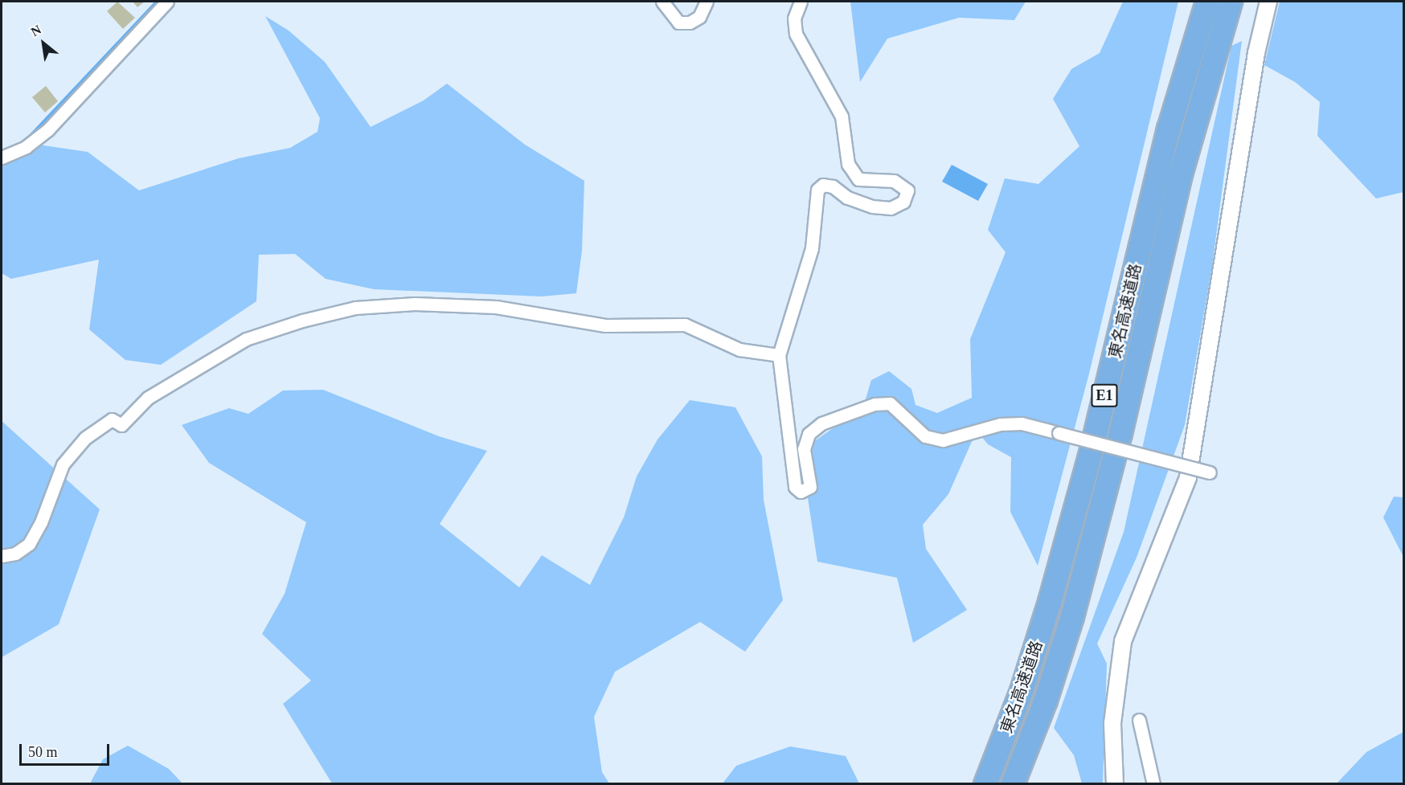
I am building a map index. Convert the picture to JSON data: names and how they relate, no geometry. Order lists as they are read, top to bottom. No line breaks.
{"streets":{"highway":["東名高速道路","E1"]},"scale_bar":"50 m","north":"top left"}
